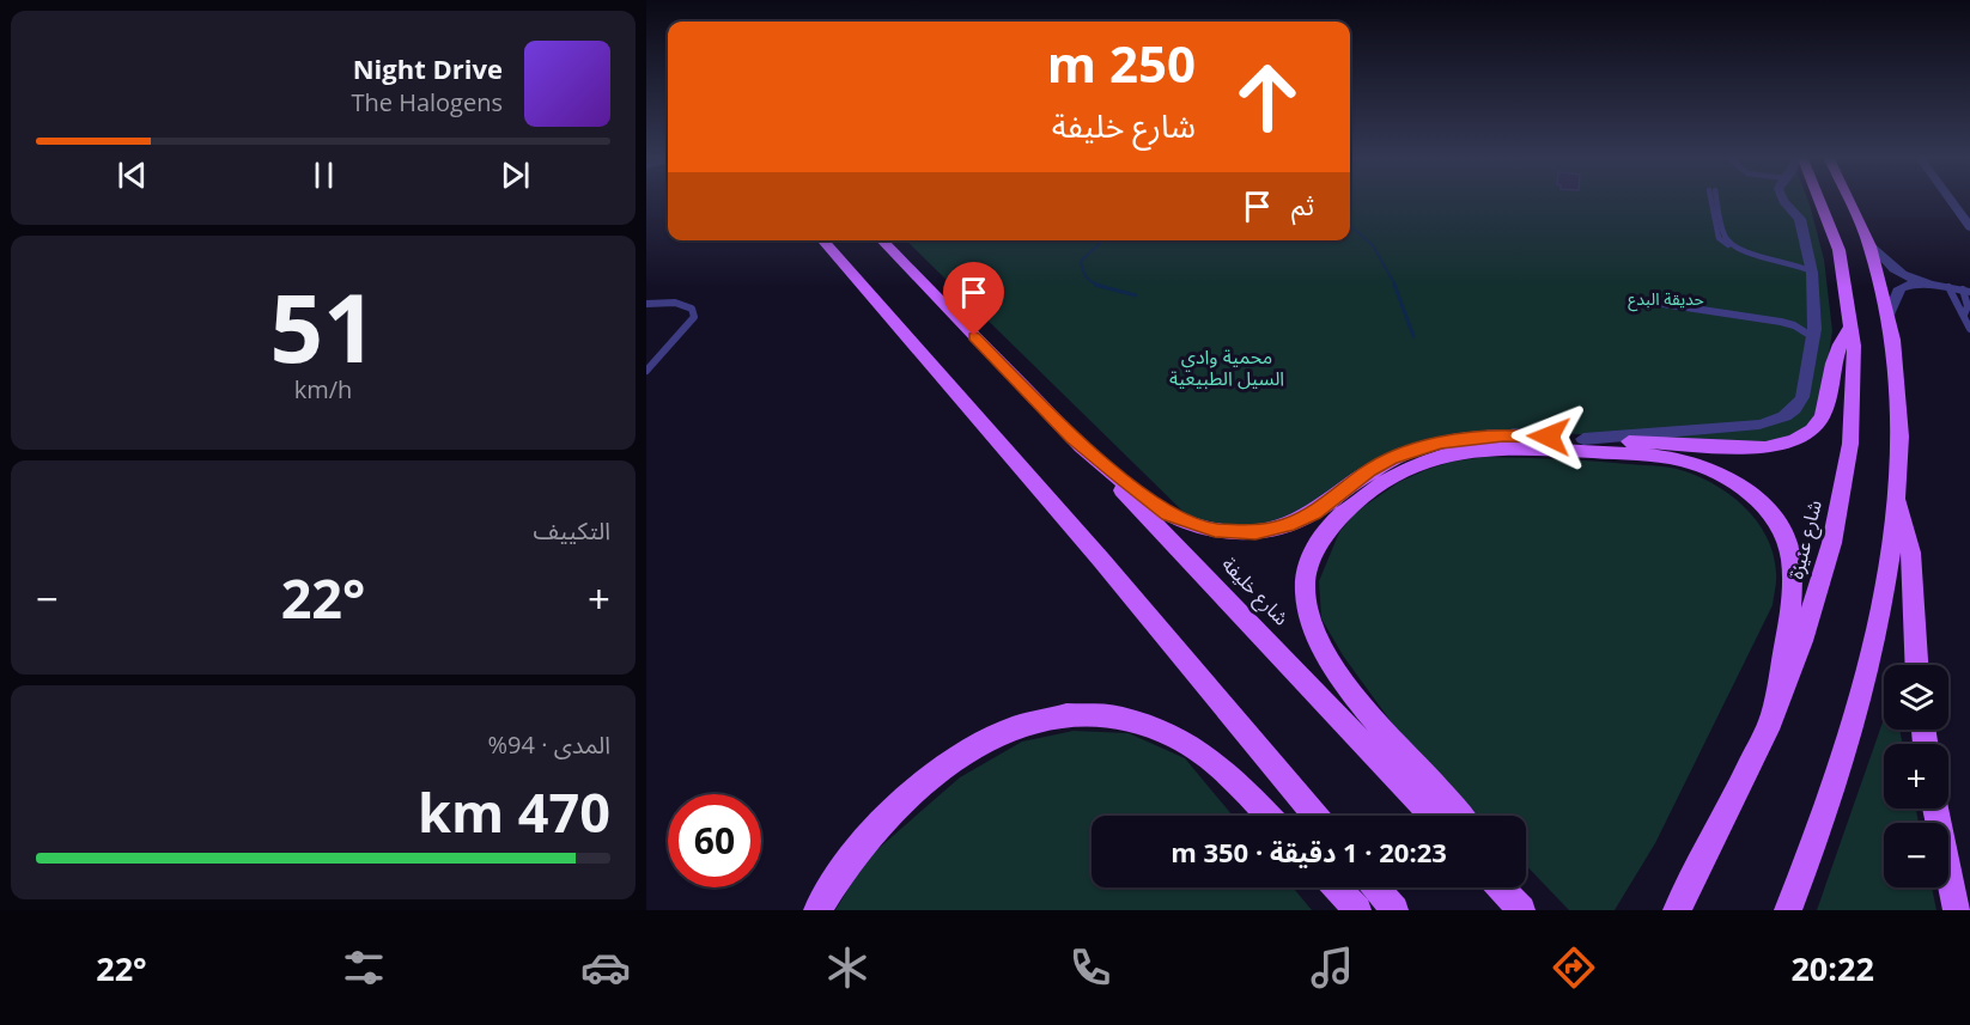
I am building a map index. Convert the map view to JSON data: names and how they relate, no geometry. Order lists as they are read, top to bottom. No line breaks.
{"streets":{"main road":["شارع عنيزة","شارع خليفة"]},"parks":["حديقة البدع","محمية وادي السيل الطبيعية"],"page":{"turn":["250 m","شارع خليفة"],"song":["Night Drive","The Halogens"],"then":"ثم","tile":[["51","km/h"],"التكييف",["المدى · 94%","470 km"]],"heat":["−","22°","+"],"map_buttons":["+","−"],"limit":"60","trip":"20:23 · 1 دقيقة · 350 m","tabs":["20:22","22°"]}}
